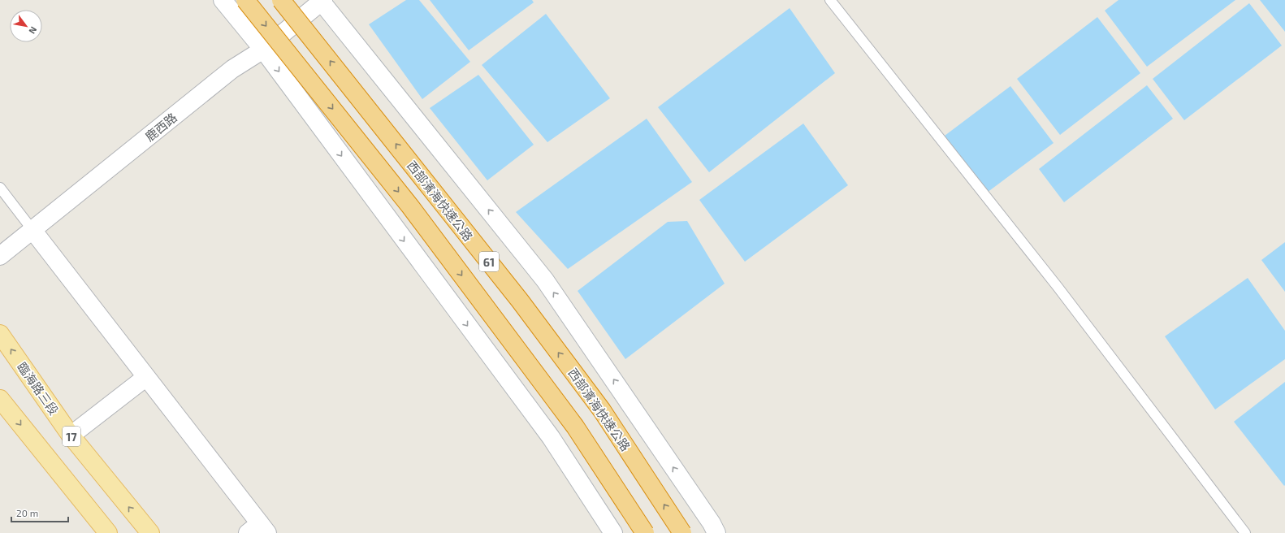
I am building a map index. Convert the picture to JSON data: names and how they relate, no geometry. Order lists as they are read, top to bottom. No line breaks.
{"streets":{"highway":["西部濱海快速公路","61"],"main road":["臨海路三段","17"],"street":["鹿西路"]},"scale_bar":"20 m","north":"bottom right"}
